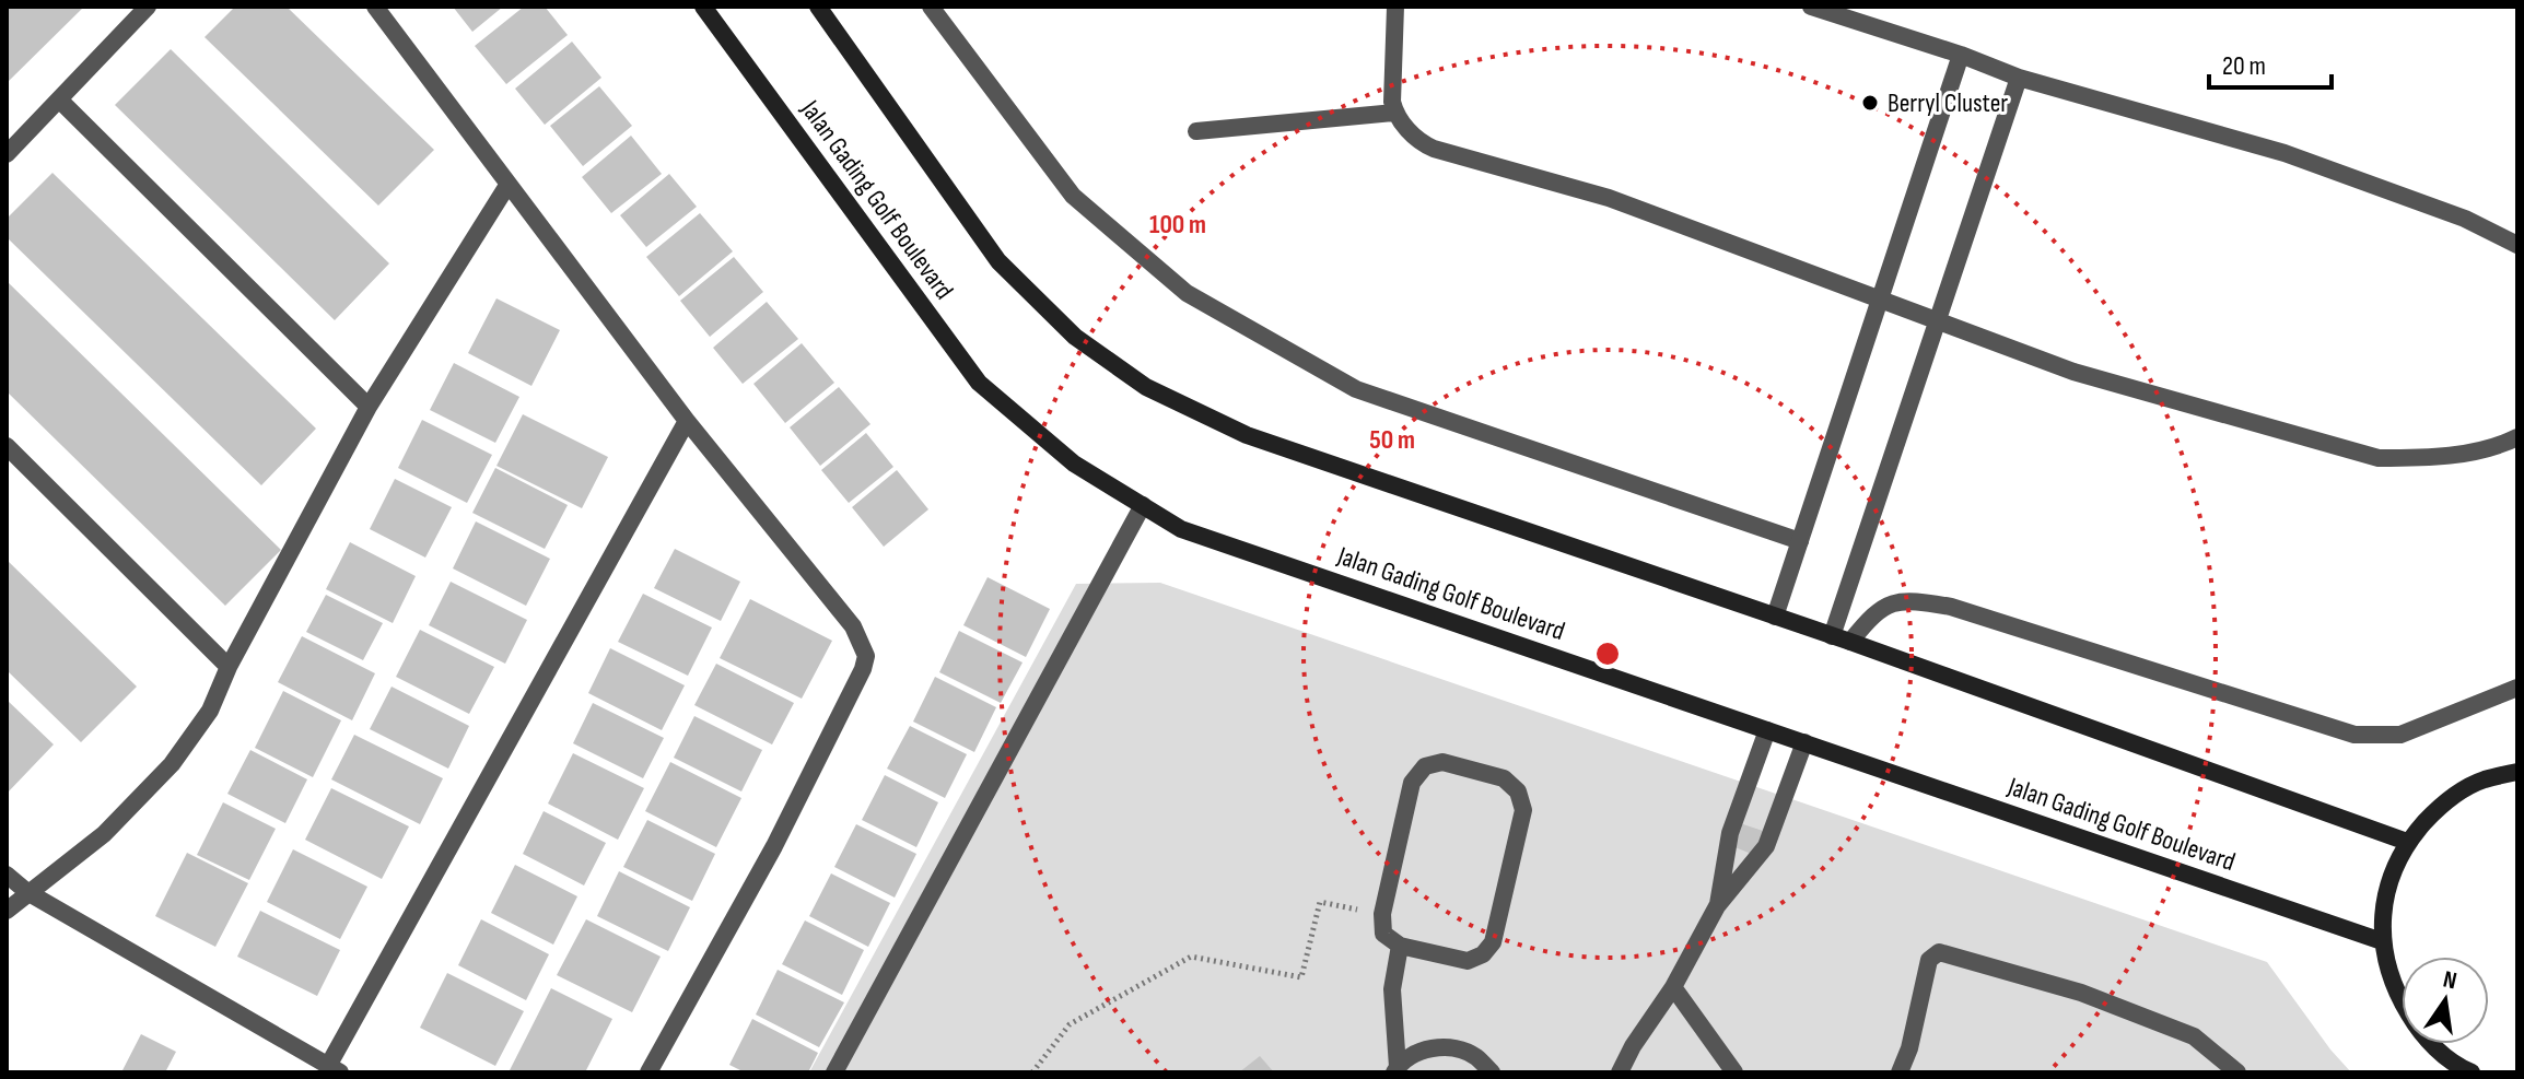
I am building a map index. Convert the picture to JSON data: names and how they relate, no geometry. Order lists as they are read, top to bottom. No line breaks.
{"streets":{"main road":["Jalan Gading Golf Boulevard"]},"places":["Berryl Cluster"],"scale_bar":"20 m","north":"top","rings":["100 m","50 m"]}
